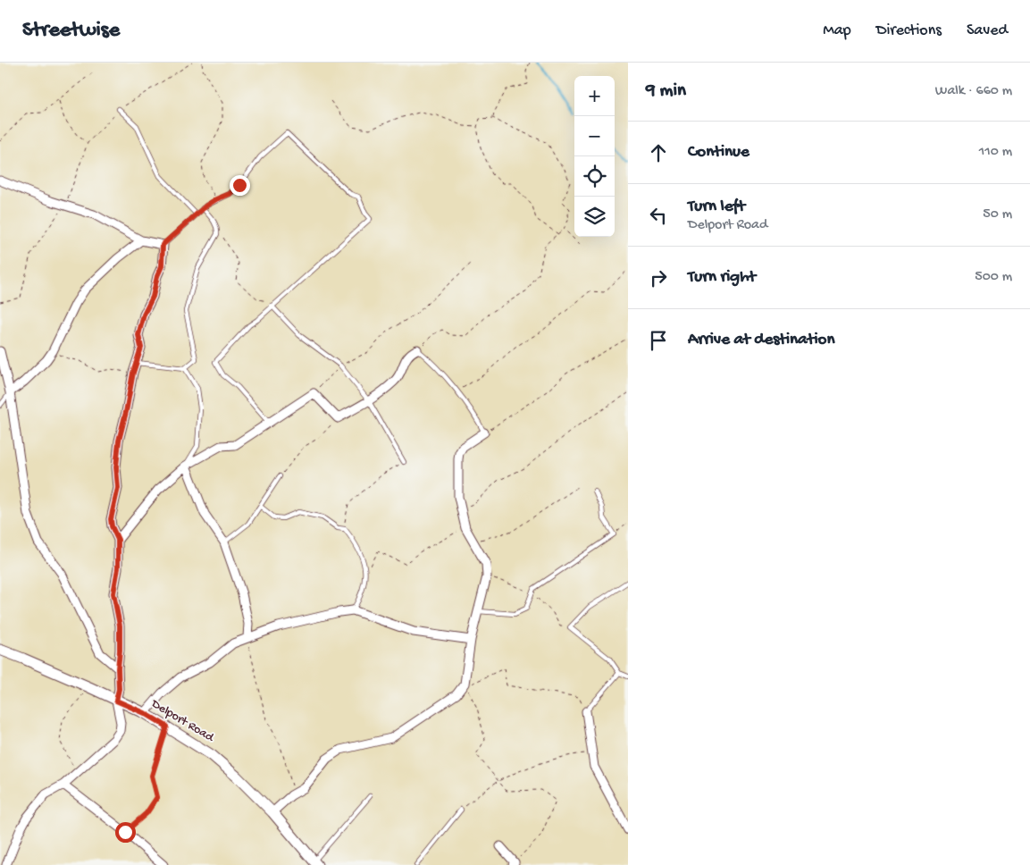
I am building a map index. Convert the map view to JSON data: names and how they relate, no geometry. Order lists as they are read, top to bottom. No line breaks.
{"streets":{"street":["Delport Road"]},"page":{"header":"Streetwise","nav":["Map","Directions","Saved"],"heading":["9 min","Walk · 660 m"],"map_buttons":["+","−"],"list":[["Continue","110 m"],["Turn left","Delport Road","50 m"],["Turn right","500 m"],"Arrive at destination"]}}
